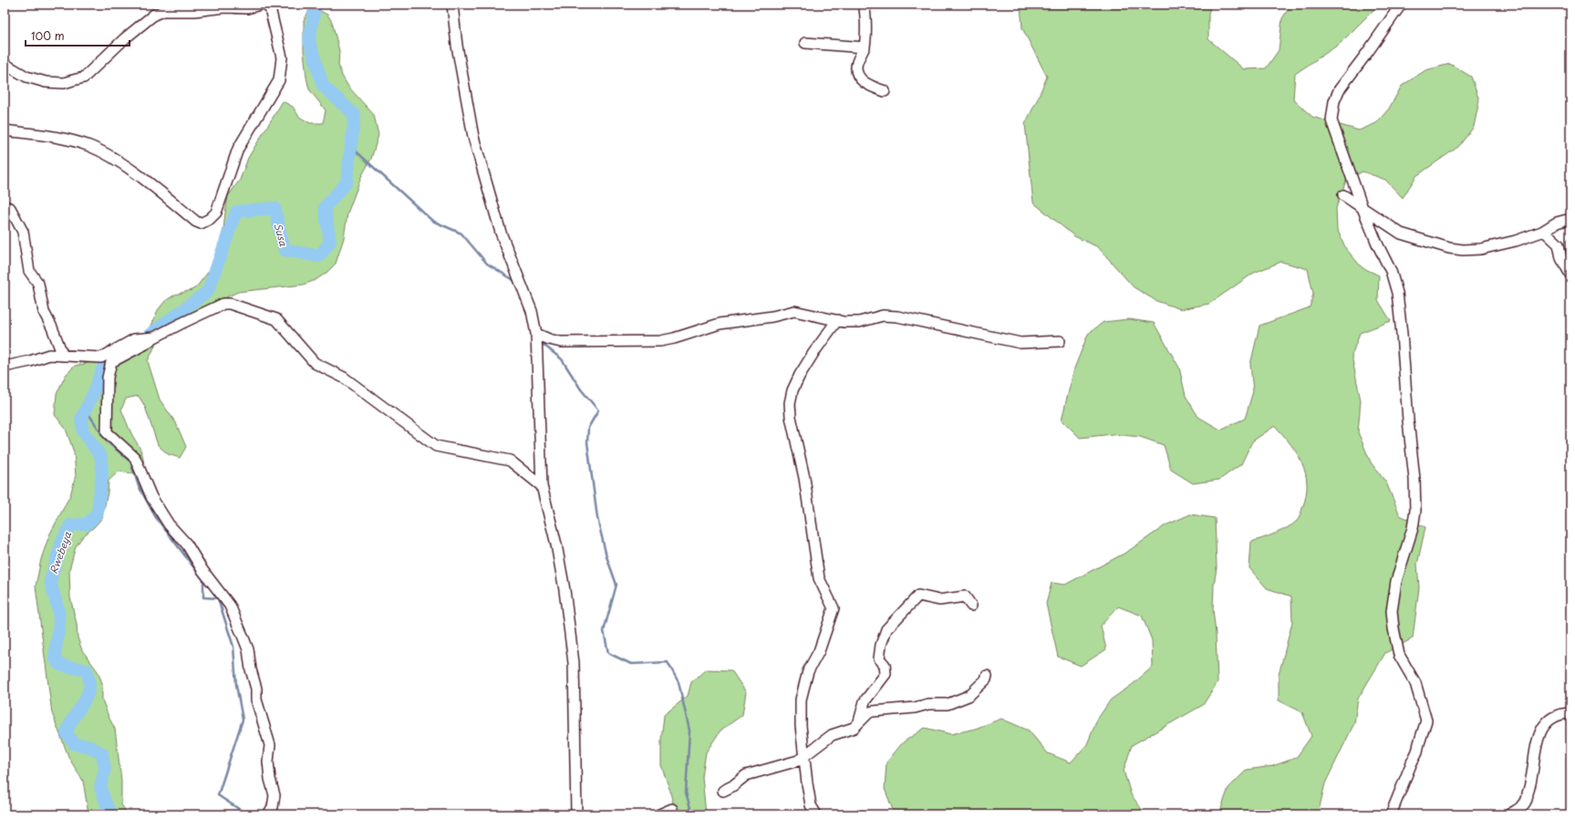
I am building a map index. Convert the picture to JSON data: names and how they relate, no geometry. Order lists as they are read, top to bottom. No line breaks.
{"water":["Susa","Rwebeya"],"scale_bar":"100 m"}
